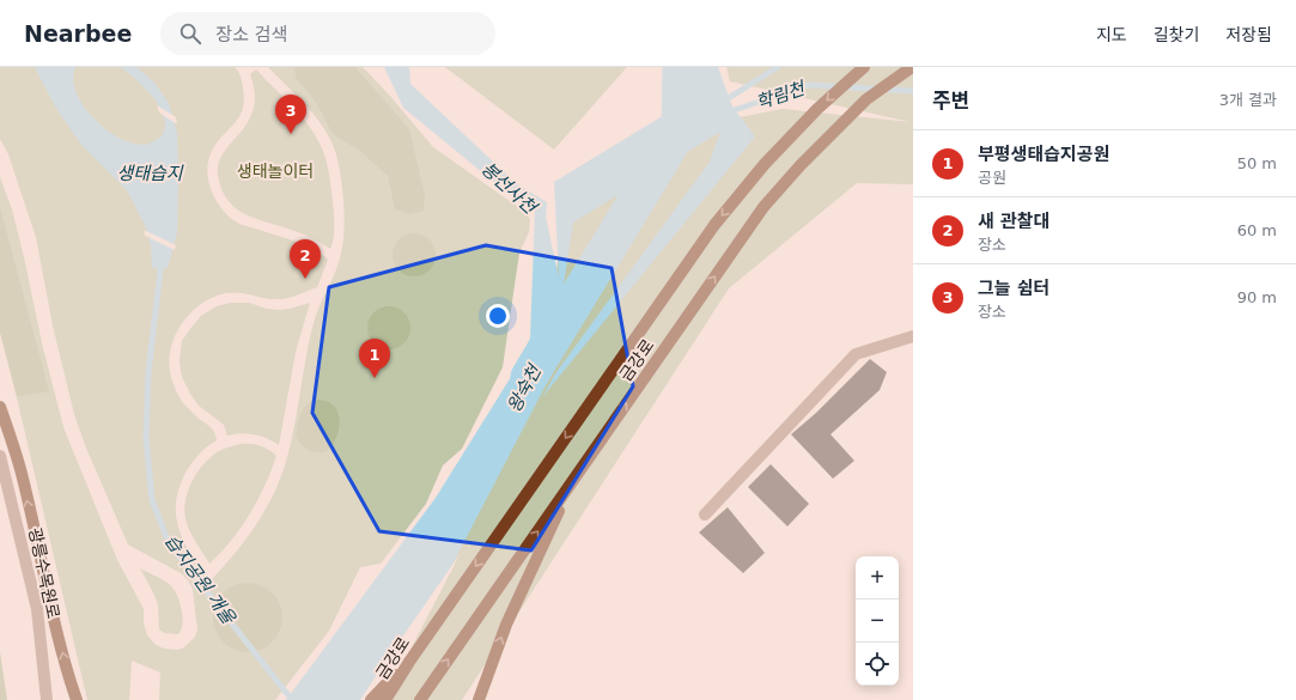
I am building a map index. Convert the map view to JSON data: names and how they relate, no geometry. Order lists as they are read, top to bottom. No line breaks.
{"streets":{"main road":["금강로"],"street":["광릉수목원로"]},"water":["학림천","생태습지","봉선사천","왕숙천","습지공원 개울"],"parks":["생태놀이터"],"page":{"header":"Nearbee","search":"장소 검색","nav":["지도","길찾기","저장됨"],"heading":["주변","3개 결과"],"pins":["3","2","1"],"list":[{"mark":"1","name":"부평생태습지공원","note":"공원","value":"50 m"},{"mark":"2","name":"새 관찰대","note":"장소","value":"60 m"},{"mark":"3","name":"그늘 쉼터","note":"장소","value":"90 m"}],"map_buttons":["+","−"]}}
